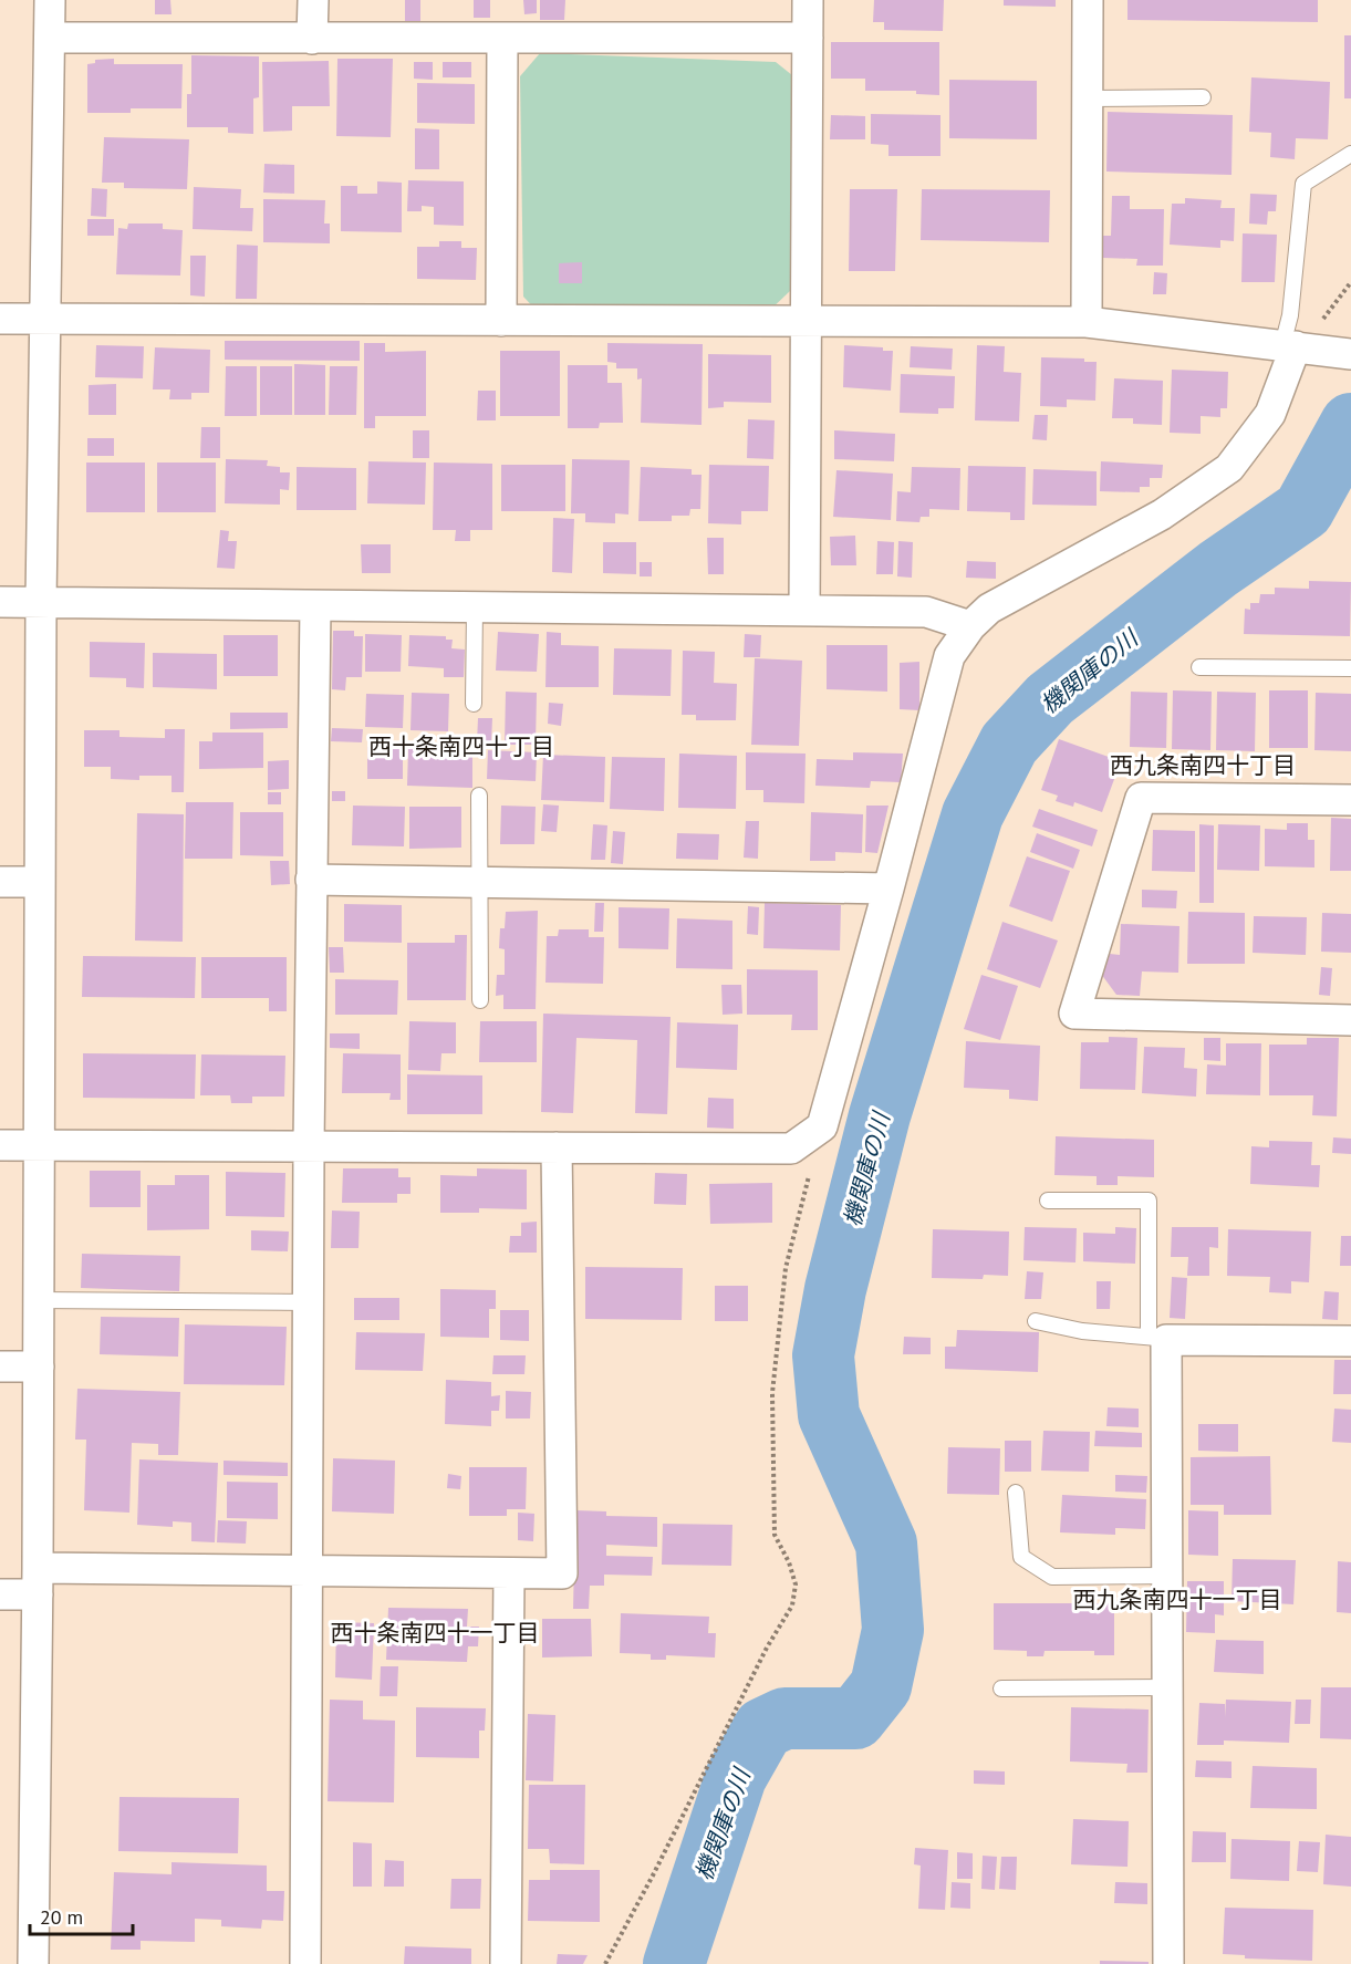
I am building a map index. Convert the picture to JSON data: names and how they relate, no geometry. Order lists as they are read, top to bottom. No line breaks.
{"districts":["西十条南四十丁目","西九条南四十丁目","西九条南四十一丁目","西十条南四十一丁目"],"water":["機関庫の川"],"scale_bar":"20 m"}
